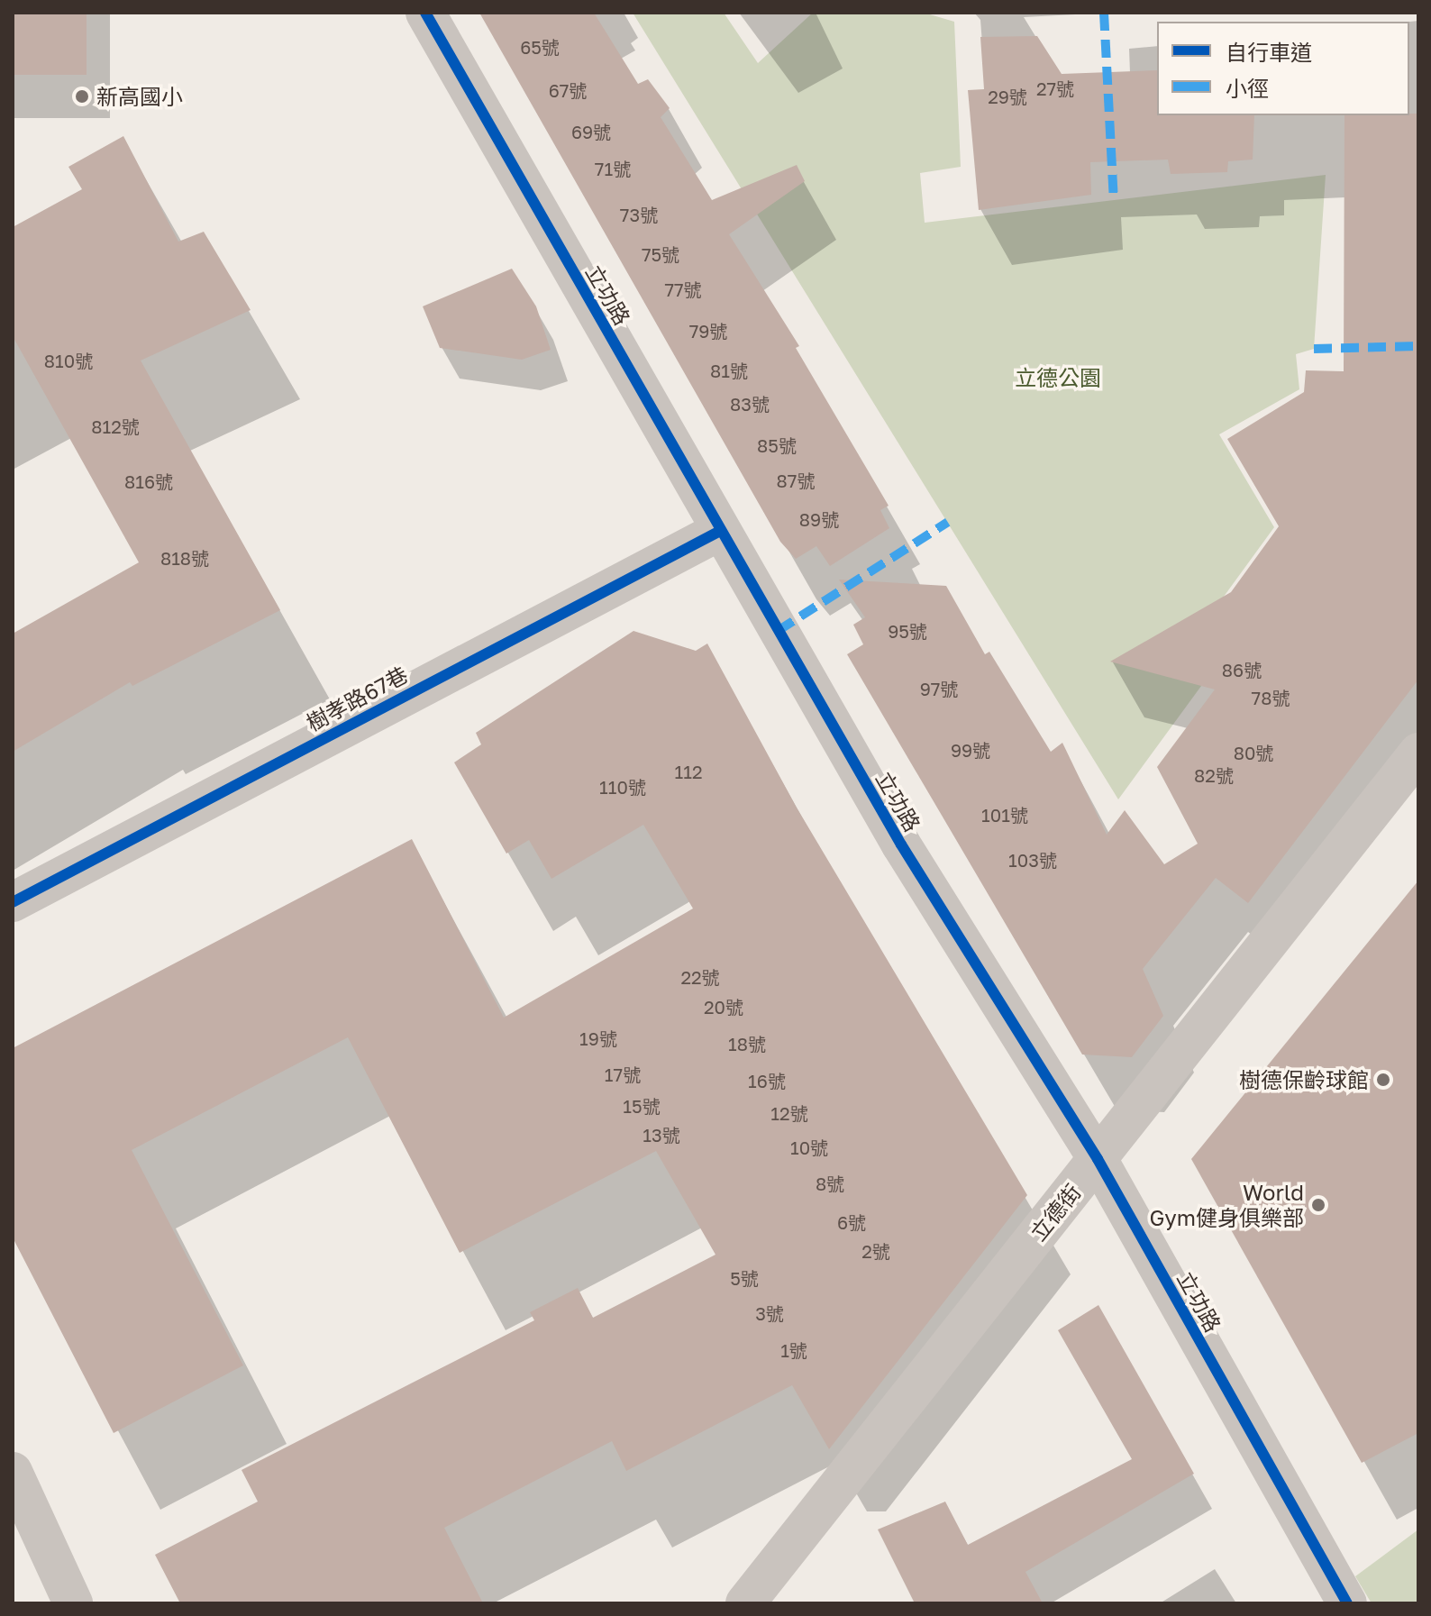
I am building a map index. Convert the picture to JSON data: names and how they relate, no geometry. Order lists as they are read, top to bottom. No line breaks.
{"streets":{"street":["立功路","樹孝路67巷","立德街"]},"crossings":[["立功路","樹孝路67巷"],["立功路","立德街"]],"parks":["立德公園"],"places":["新高國小","樹德保齡球館","World Gym健身俱樂部"],"house_numbers":["65號","27號","67號","29號","69號","71號","73號","75號","77號","79號","810號","81號","83號","812號","85號","87號","816號","89號","818號","95號","86號","97號","78號","99號","80號","112","82號","110號","101號","103號","22號","20號","19號","18號","17號","16號","15號","12號","13號","10號","8號","6號","2號","5號","3號","1號"],"legend":["自行車道","小徑"]}
